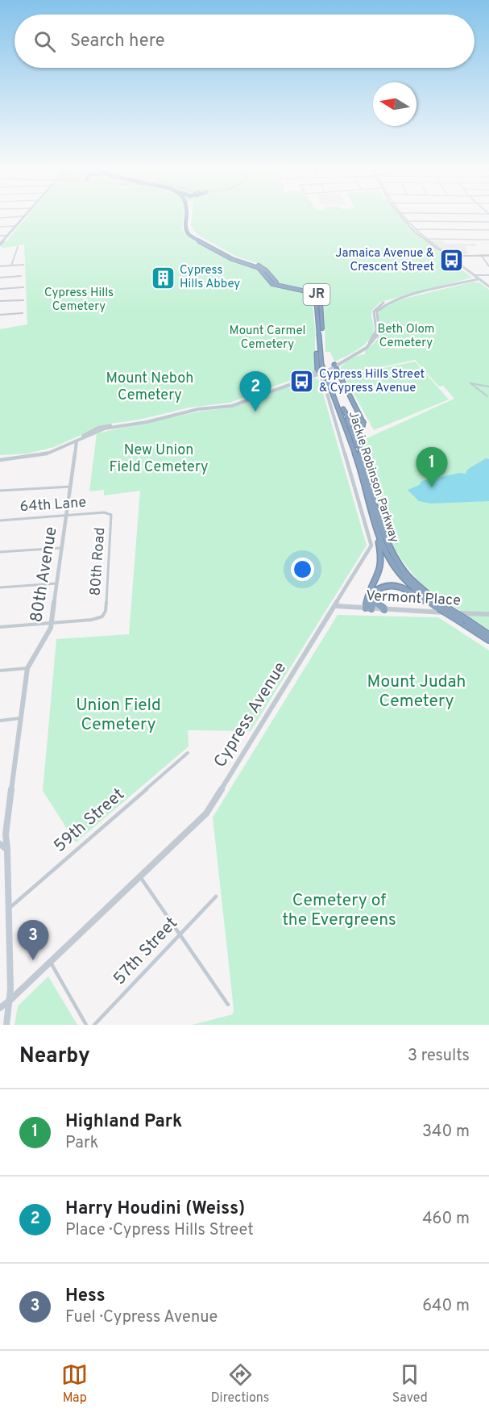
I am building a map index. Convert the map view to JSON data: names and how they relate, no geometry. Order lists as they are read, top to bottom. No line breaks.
{"streets":{"highway":["JR","Jackie Robinson Parkway"],"main road":["Cypress Avenue"],"street":["64th Lane","80th Road","80th Avenue","Vermont Place","59th Street","57th Street"]},"crossings":[["64th Lane","80th Road"],["64th Lane","80th Avenue"],["80th Road","80th Avenue"],["Vermont Place","Cypress Avenue"]],"parks":["Cypress Hills Cemetery","Beth Olom Cemetery","Mount Carmel Cemetery","Mount Neboh Cemetery","New Union Field Cemetery","Mount Judah Cemetery","Union Field Cemetery","Cemetery of the Evergreens"],"places":{"bus stop":["Jamaica Avenue & Crescent Street","Cypress Hills Street & Cypress Avenue"],"building":["Cypress Hills Abbey"]},"north":"left","page":{"search":"Search here","pins":["2","1","3"],"heading":["Nearby","3 results"],"list":[{"mark":"1","name":"Highland Park","note":"Park","value":"340 m"},{"mark":"2","name":"Harry Houdini (Weiss)","note":"Place · Cypress Hills Street","value":"460 m"},{"mark":"3","name":"Hess","note":"Fuel · Cypress Avenue","value":"640 m"}],"nav":["Map","Directions","Saved"]}}
